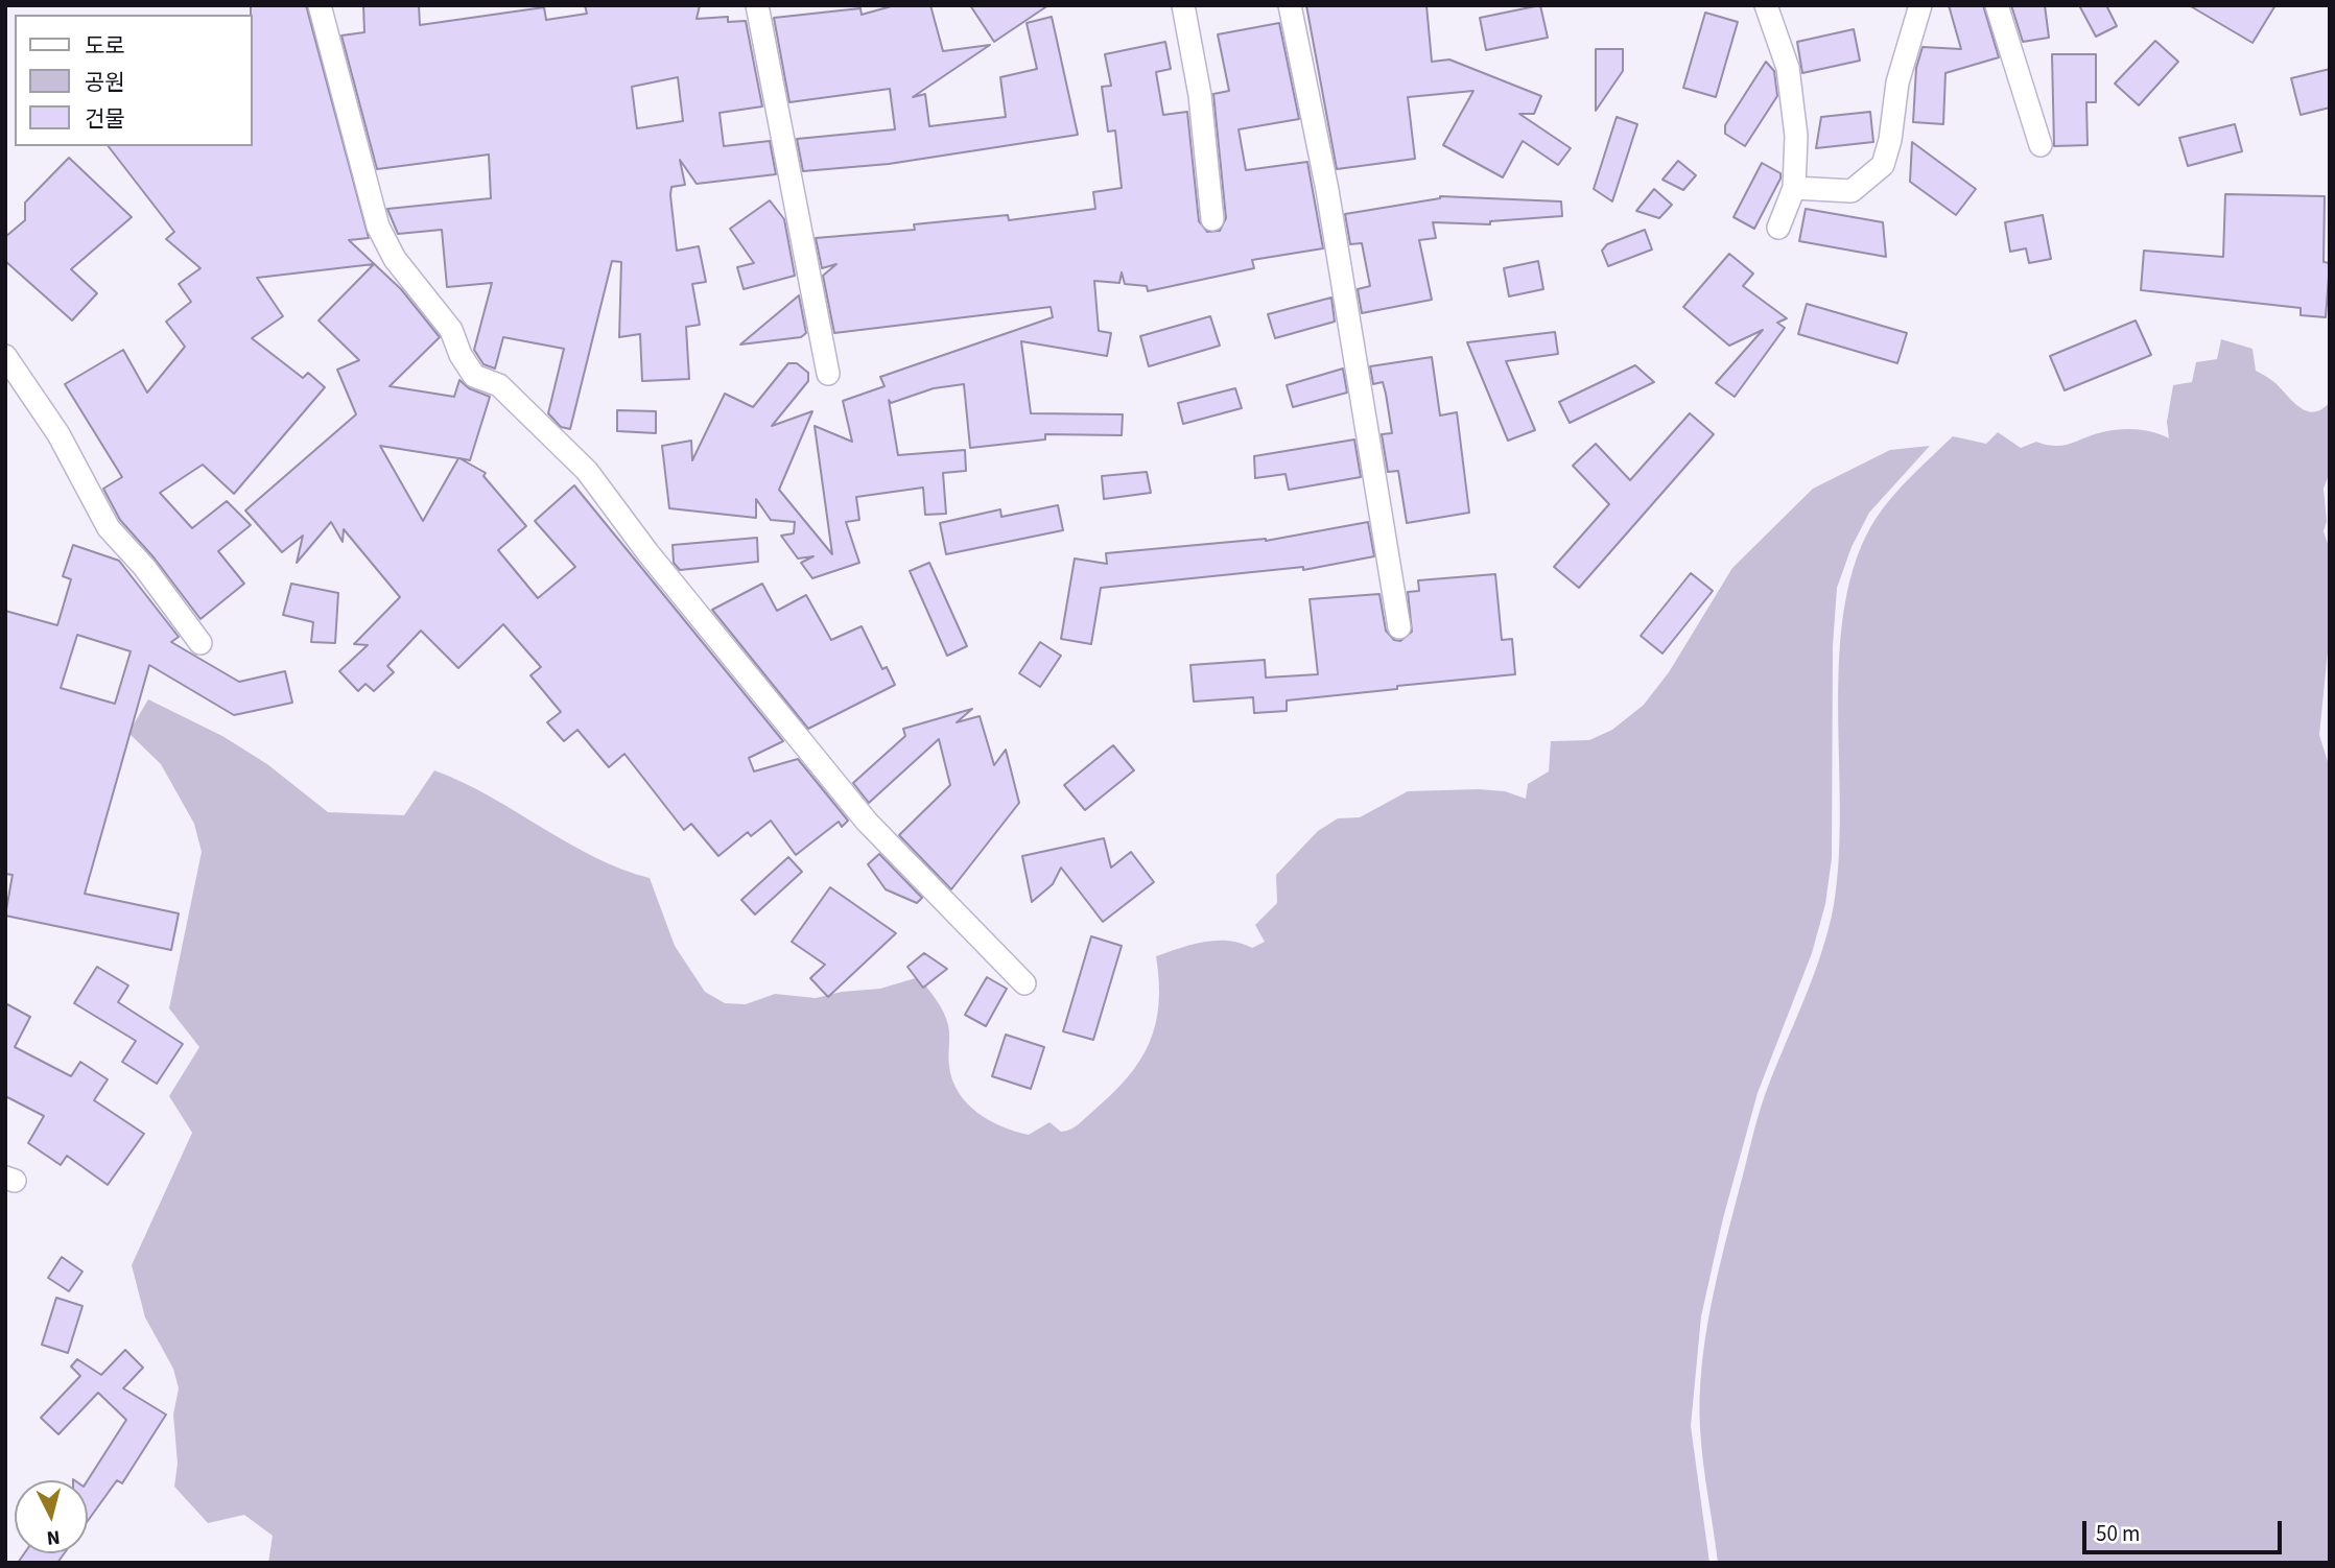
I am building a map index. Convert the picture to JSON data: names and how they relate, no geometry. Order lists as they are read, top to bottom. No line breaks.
{"legend":["도로","공원","건물"],"scale_bar":"50 m","north":"bottom"}
